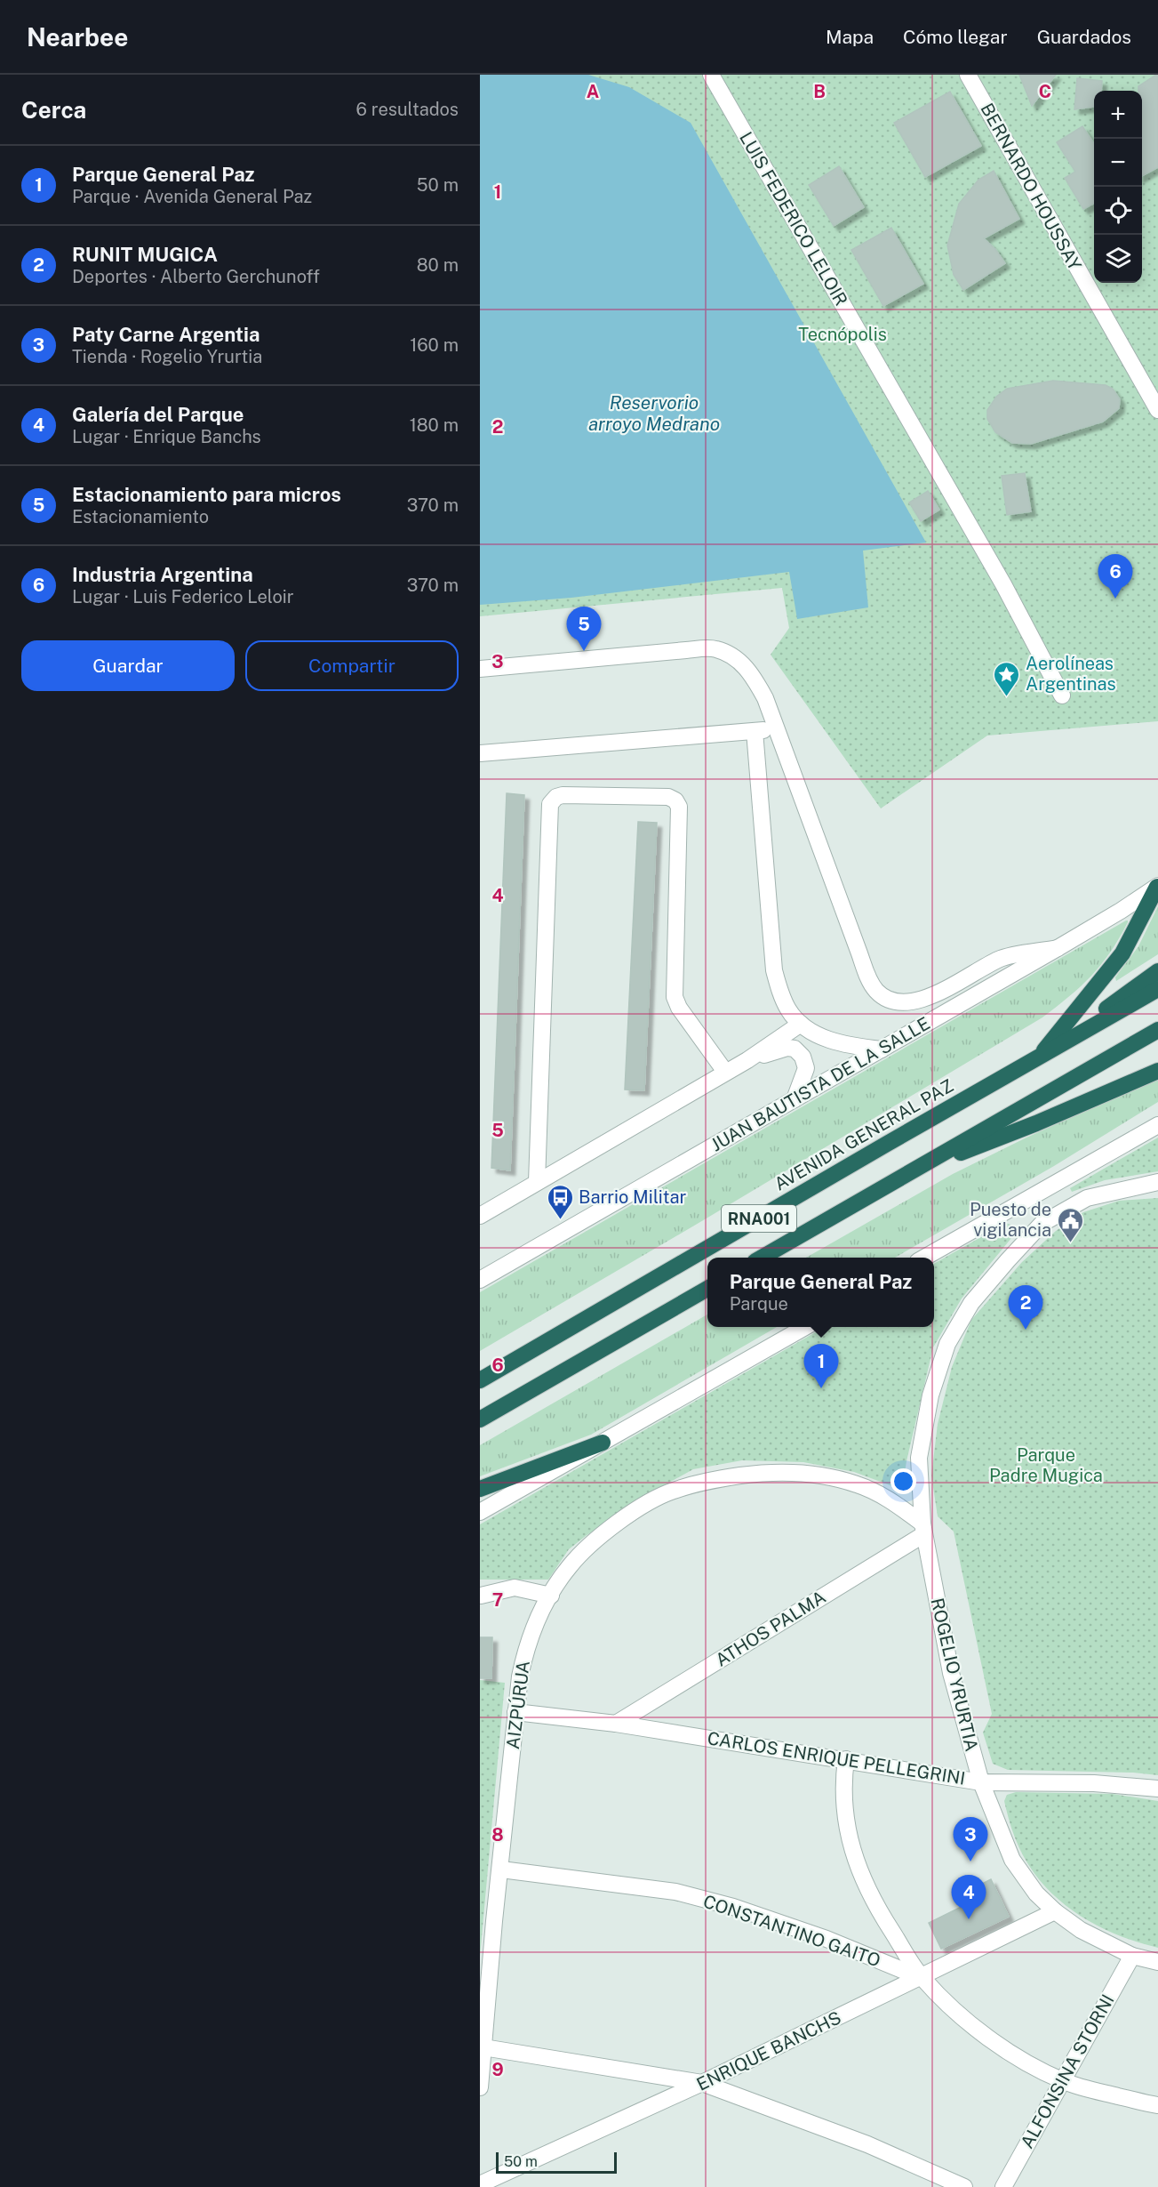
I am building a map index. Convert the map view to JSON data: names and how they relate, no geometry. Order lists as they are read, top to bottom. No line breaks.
{"streets":{"highway":["AVENIDA GENERAL PAZ","RNA001"],"street":["BERNARDO HOUSSAY","LUIS FEDERICO LELOIR","JUAN BAUTISTA DE LA SALLE","ATHOS PALMA","ROGELIO YRURTIA","AIZPÚRUA","CARLOS ENRIQUE PELLEGRINI","CONSTANTINO GAITO","ENRIQUE BANCHS","ALFONSINA STORNI"]},"crossings":[["ATHOS PALMA","ROGELIO YRURTIA"],["ATHOS PALMA","AIZPÚRUA"],["ATHOS PALMA","CARLOS ENRIQUE PELLEGRINI"],["ROGELIO YRURTIA","AIZPÚRUA"],["ROGELIO YRURTIA","CARLOS ENRIQUE PELLEGRINI"],["ROGELIO YRURTIA","ENRIQUE BANCHS"],["ROGELIO YRURTIA","ALFONSINA STORNI"],["AIZPÚRUA","CARLOS ENRIQUE PELLEGRINI"],["AIZPÚRUA","CONSTANTINO GAITO"],["CONSTANTINO GAITO","ENRIQUE BANCHS"]],"water":["Reservorio arroyo Medrano"],"parks":["Tecnópolis","Parque Padre Mugica"],"places":{"place":["Aerolíneas Argentinas"],"bus stop":["Barrio Militar"],"public building":["Puesto de vigilancia"]},"scale_bar":"50 m","page":{"header":"Nearbee","nav":["Mapa","Cómo llegar","Guardados"],"heading":["Cerca","6 resultados"],"map_buttons":["+","−"],"list":[{"mark":"1","name":"Parque General Paz","note":"Parque · Avenida General Paz","value":"50 m"},{"mark":"2","name":"RUNIT MUGICA","note":"Deportes · Alberto Gerchunoff","value":"80 m"},{"mark":"3","name":"Paty Carne Argentia","note":"Tienda · Rogelio Yrurtia","value":"160 m"},{"mark":"4","name":"Galería del Parque","note":"Lugar · Enrique Banchs","value":"180 m"},{"mark":"5","name":"Estacionamiento para micros","note":"Estacionamiento","value":"370 m"},{"mark":"6","name":"Industria Argentina","note":"Lugar · Luis Federico Leloir","value":"370 m"}],"pins":["6","5","2","1","3","4"],"buttons":["Guardar","Compartir"],"popup":["Parque General Paz","Parque"],"scale":"50 m"},"grid":{"columns":["A","B","C"],"rows":["1","2","3","4","5","6","7","8","9"]}}
